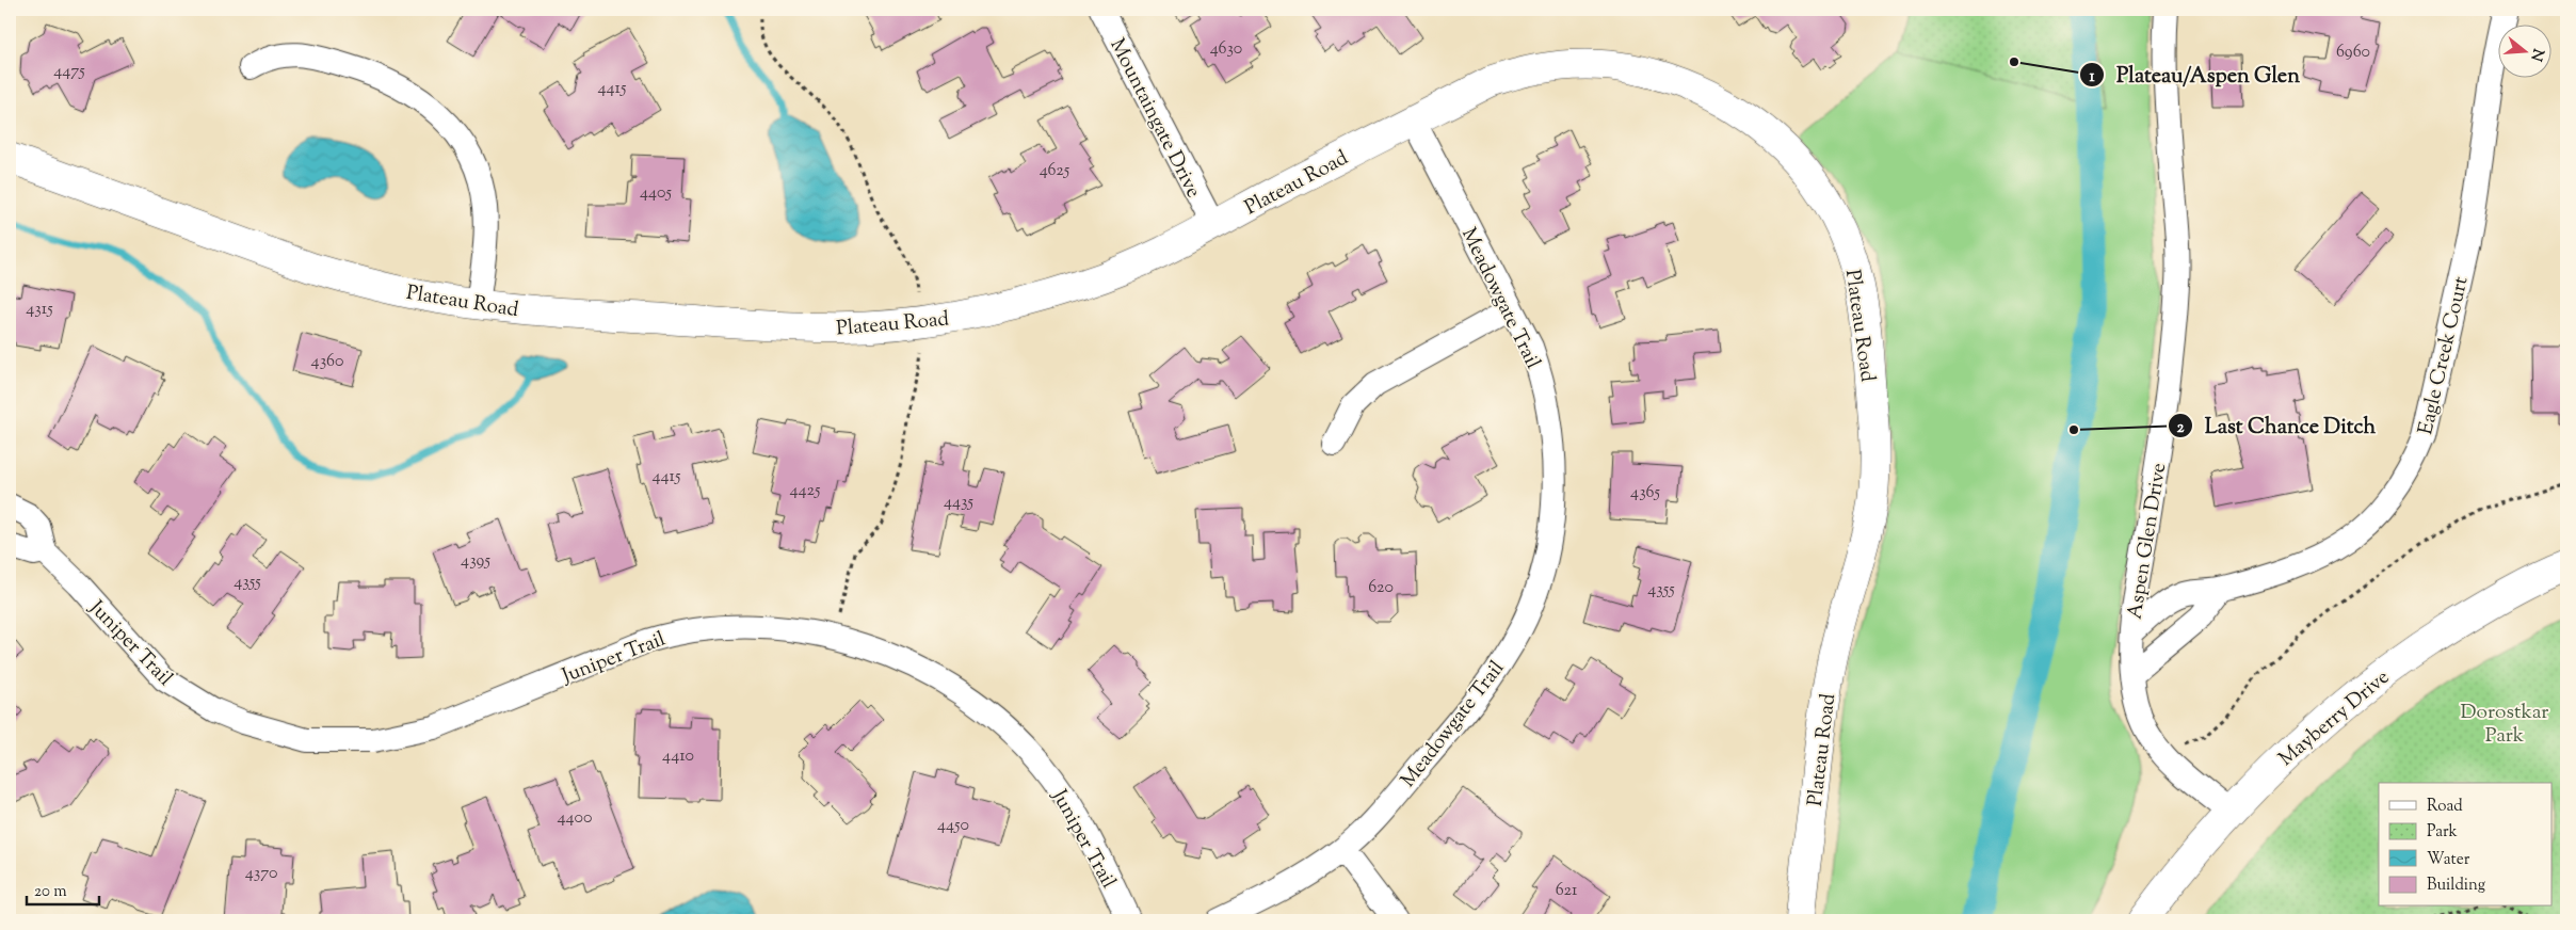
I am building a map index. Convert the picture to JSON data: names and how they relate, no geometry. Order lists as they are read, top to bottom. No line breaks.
{"streets":{"street":["Mountaingate Drive","Plateau Road","Meadowgate Trail","Eagle Creek Court","Aspen Glen Drive","Juniper Trail","Mayberry Drive"]},"crossings":[["Mountaingate Drive","Plateau Road"],["Plateau Road","Meadowgate Trail"],["Eagle Creek Court","Aspen Glen Drive"],["Aspen Glen Drive","Mayberry Drive"]],"parks":["Dorostkar Park"],"places":["Plateau/Aspen Glen","Last Chance Ditch"],"house_numbers":["4630","6960","4475","4415","4625","4405","4315","4360","4415","4425","4365","4435","4395","4355","620","4355","4410","4400","4450","4370","621"],"legend":["Road","Park","Water","Building"],"scale_bar":"20 m","north":"right"}
